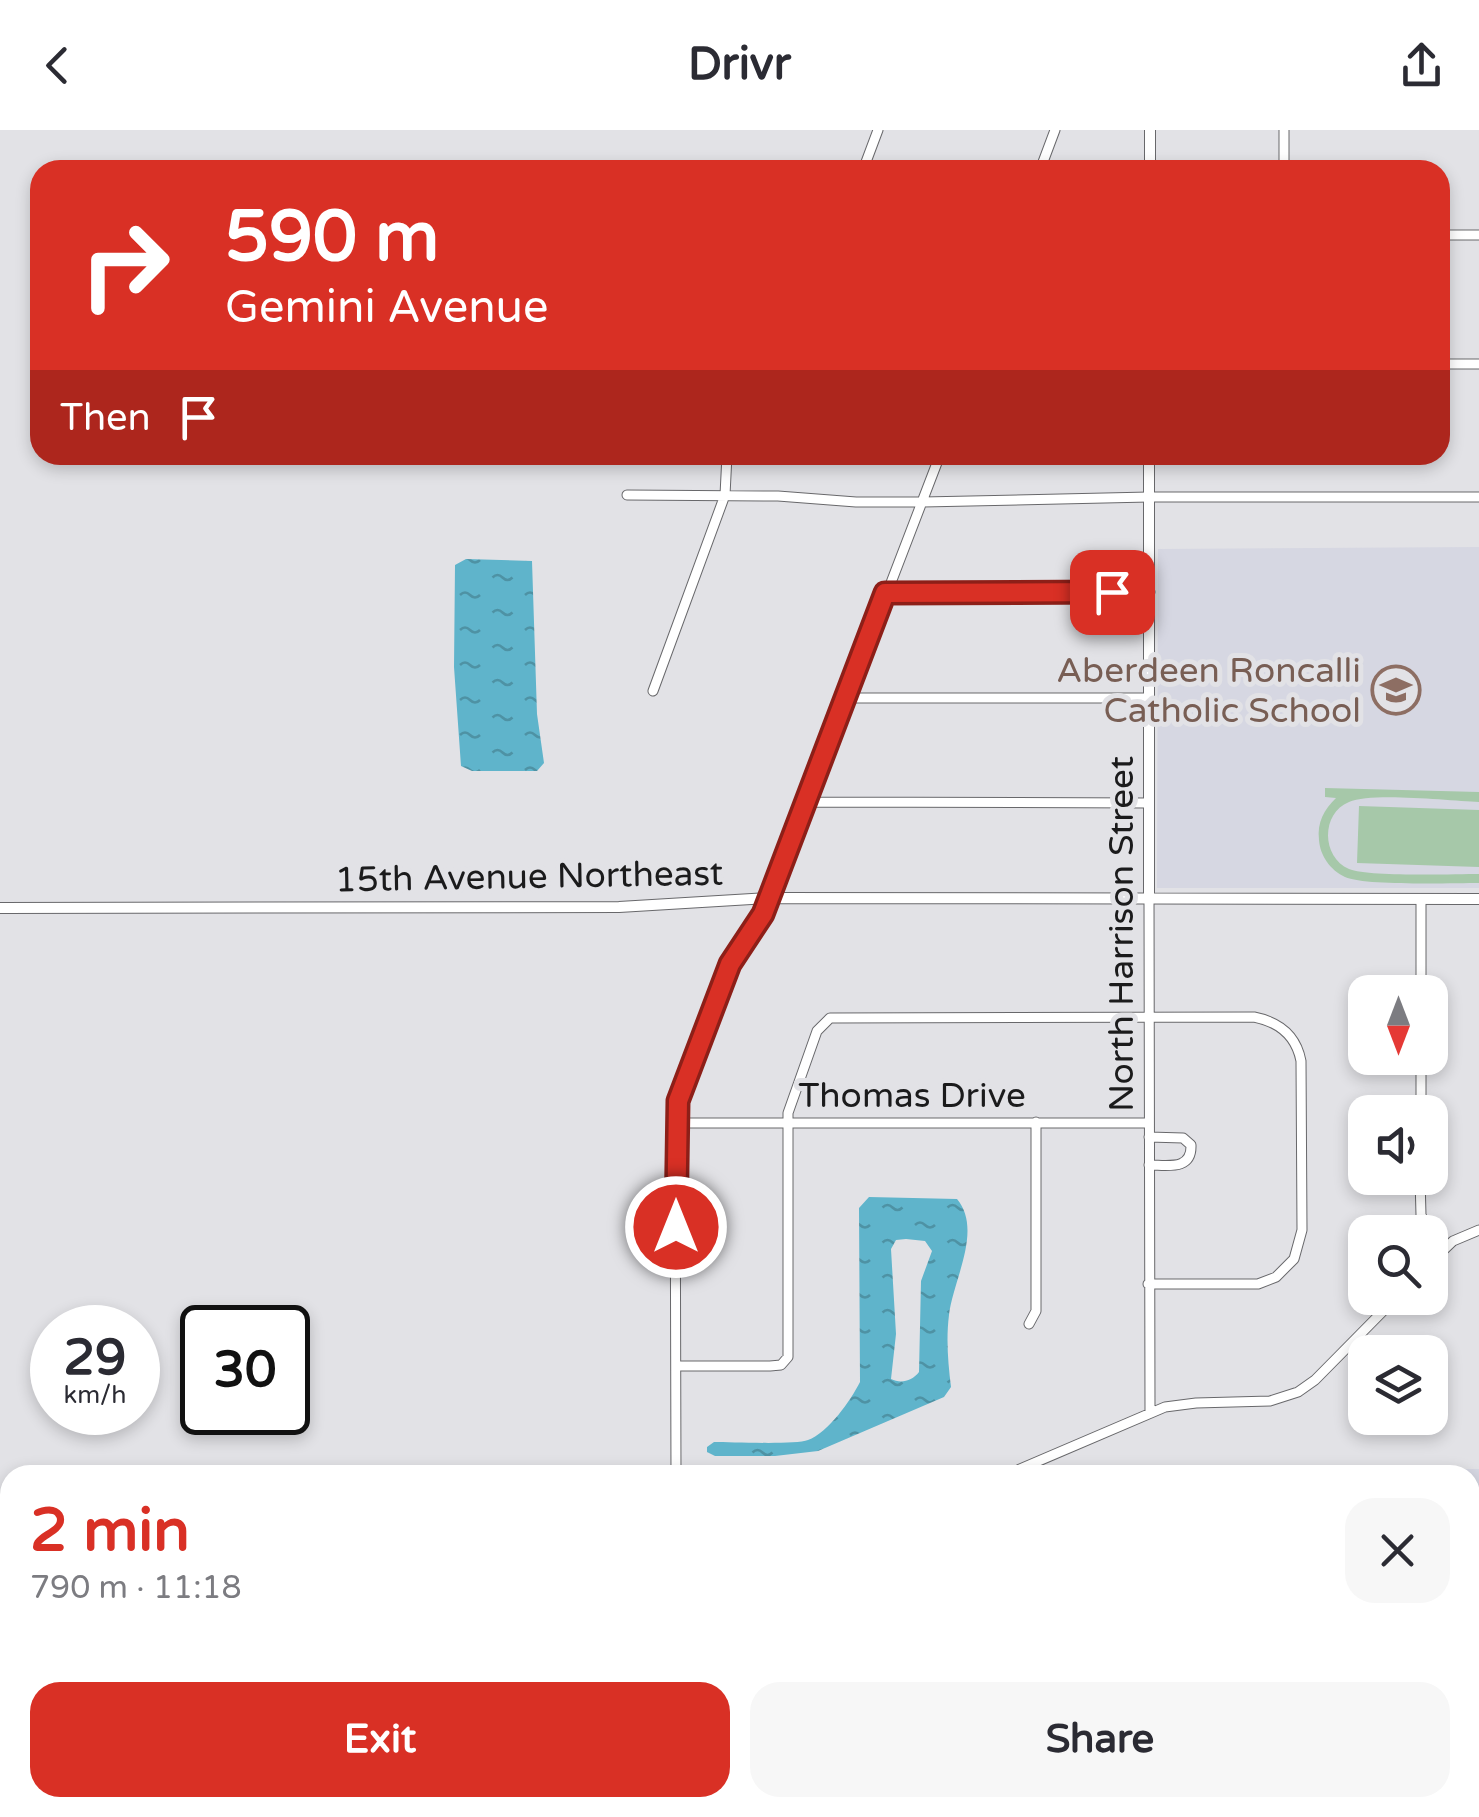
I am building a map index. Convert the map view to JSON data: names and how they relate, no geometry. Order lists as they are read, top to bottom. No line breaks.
{"streets":{"street":["15th Avenue Northeast","North Harrison Street","Thomas Drive"]},"crossings":[["15th Avenue Northeast","North Harrison Street"],["North Harrison Street","Thomas Drive"]],"places":{"school or university":["Aberdeen Roncalli Catholic School"]},"north":"bottom","page":{"header":"Drivr","turn":["590 m","Gemini Avenue"],"then":"Then","speed":"29 km/h","limit":"30","heading":["2 min","790 m · 11:18"],"buttons":["Exit","Share"]}}
